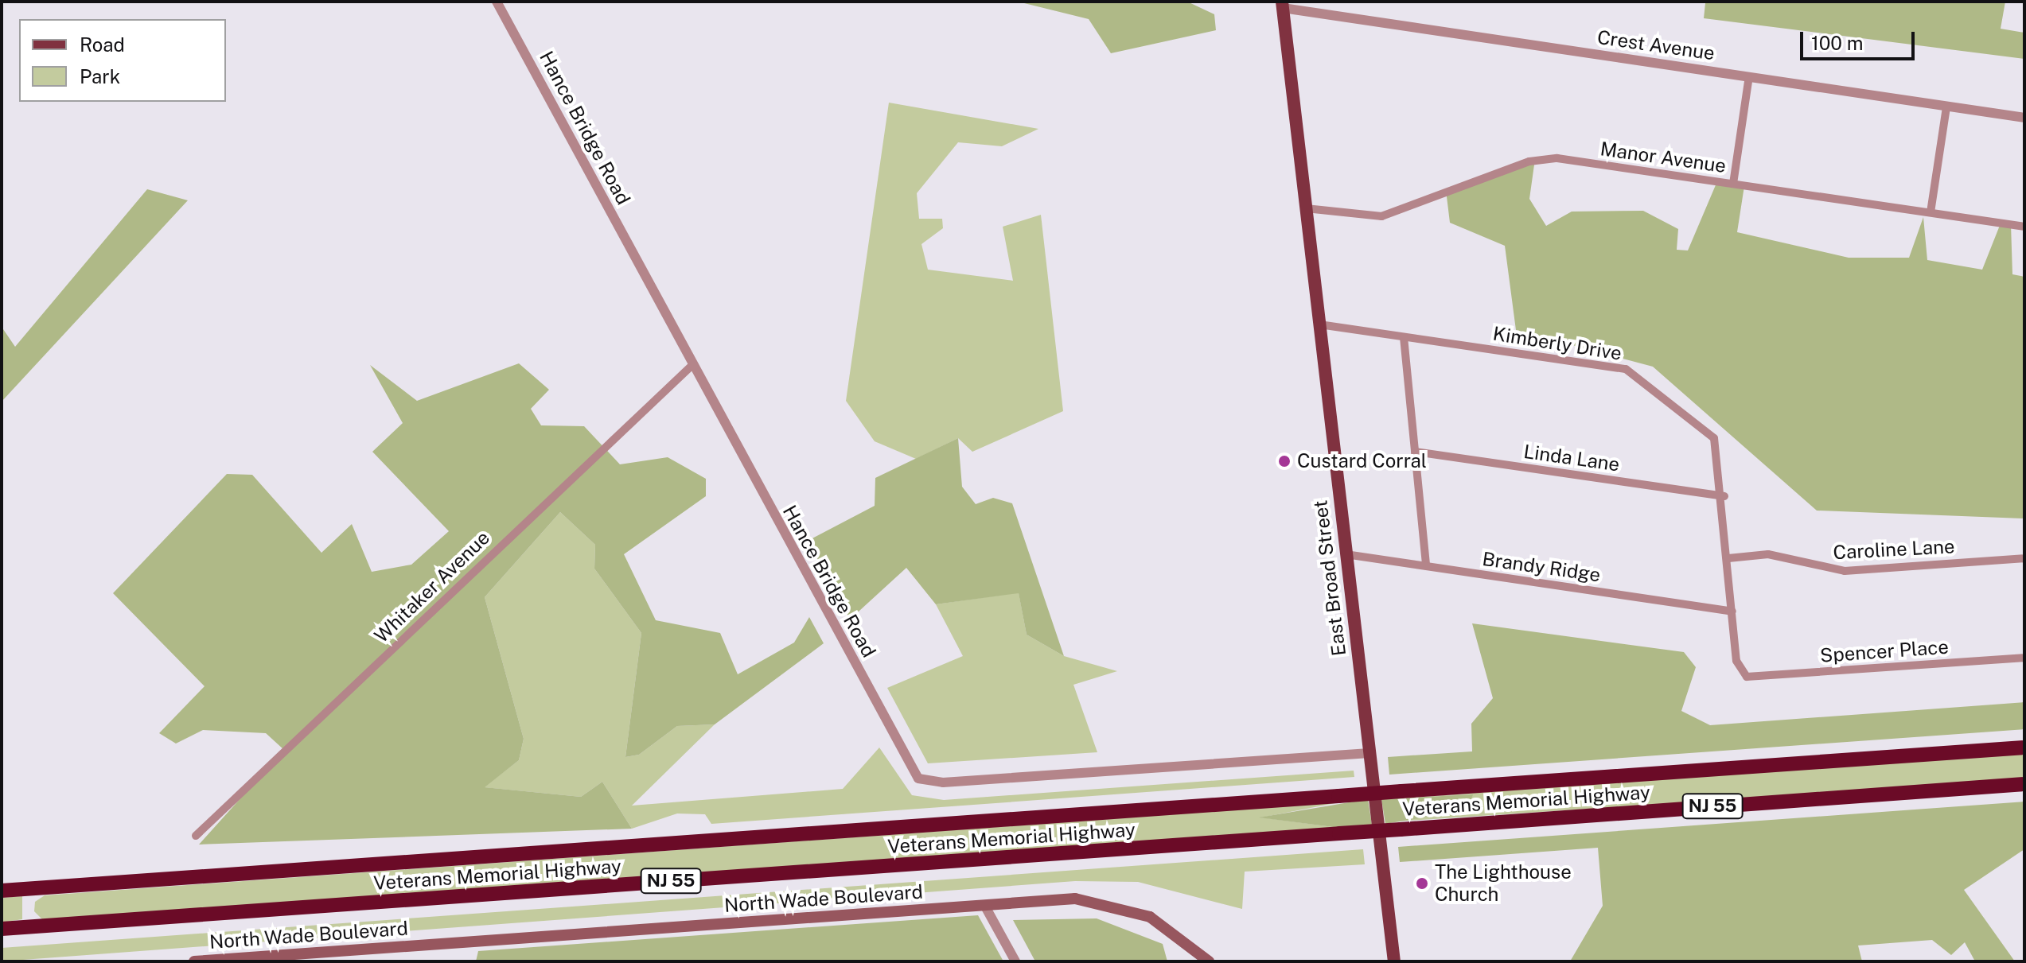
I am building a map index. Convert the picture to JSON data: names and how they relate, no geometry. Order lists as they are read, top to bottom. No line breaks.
{"streets":{"highway":["Veterans Memorial Highway","NJ 55"],"main road":["East Broad Street","North Wade Boulevard"],"street":["Crest Avenue","Hance Bridge Road","Manor Avenue","Kimberly Drive","Linda Lane","Caroline Lane","Brandy Ridge","Whitaker Avenue","Spencer Place"]},"crossings":[["Crest Avenue","East Broad Street"],["Hance Bridge Road","East Broad Street"],["Hance Bridge Road","Whitaker Avenue"],["Manor Avenue","East Broad Street"],["Kimberly Drive","Linda Lane"],["Kimberly Drive","Caroline Lane"],["Kimberly Drive","Brandy Ridge"],["Kimberly Drive","East Broad Street"],["Kimberly Drive","Spencer Place"],["Brandy Ridge","East Broad Street"]],"places":["Custard Corral","The Lighthouse Church"],"legend":["Road","Park"],"scale_bar":"100 m"}
